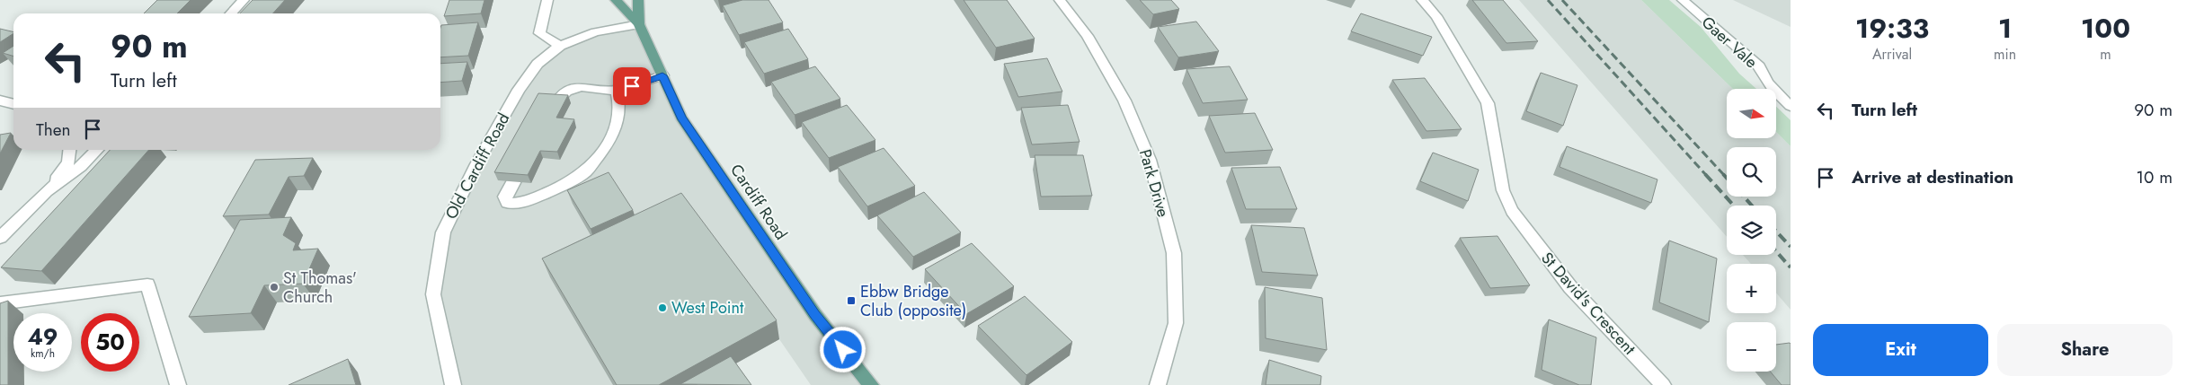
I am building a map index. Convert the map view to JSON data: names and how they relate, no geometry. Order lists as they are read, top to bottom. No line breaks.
{"streets":{"main road":["Cardiff Road"],"street":["Gaer Vale","Old Cardiff Road","Park Drive","St David's Crescent"]},"crossings":[["Old Cardiff Road","Cardiff Road"]],"places":{"other":["St Thomas' Church","West Point"],"transit":["Ebbw Bridge Club (opposite)"]},"north":"right","page":{"eta":["19:33","Arrival","1","min","100","m"],"turn":["90 m","Turn left"],"list":[{"name":"Turn left","value":"90 m"},{"name":"Arrive at destination","value":"10 m"}],"map_buttons":["+","−"],"then":"Then","speed":"49 km/h","limit":"50","buttons":["Exit","Share"]}}
